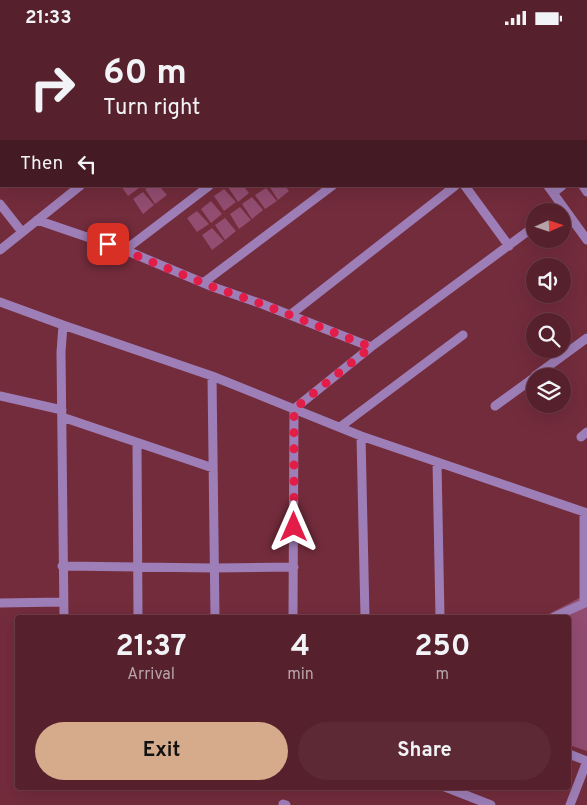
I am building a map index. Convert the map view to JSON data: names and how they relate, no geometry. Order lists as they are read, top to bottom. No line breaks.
{"north":"right","page":{"status":"21:33","turn":["60 m","Turn right"],"then":"Then","eta":["21:37","Arrival","4","min","250","m"],"buttons":["Exit","Share"]}}
